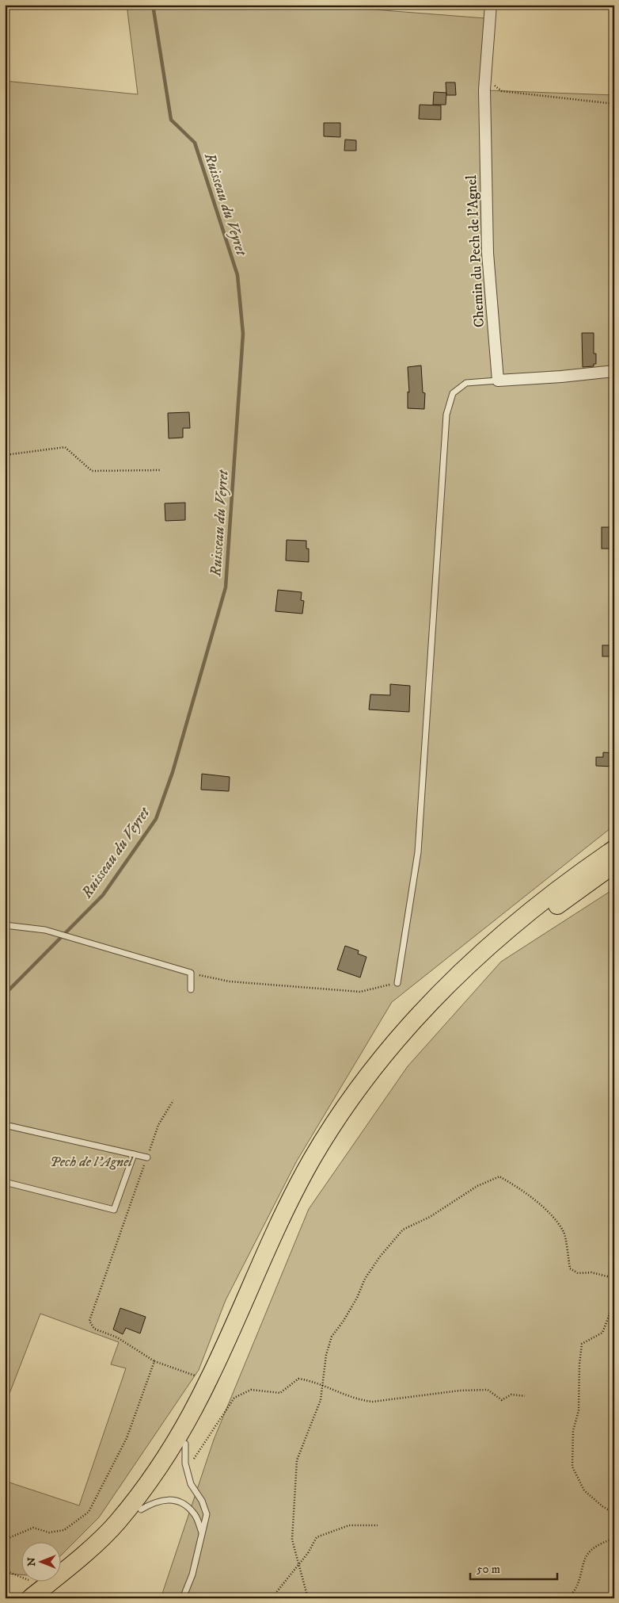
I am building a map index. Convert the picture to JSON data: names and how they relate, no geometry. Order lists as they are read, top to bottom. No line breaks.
{"streets":{"street":["Chemin du Pech de l'Agnel"]},"water":["Ruisseau du Veyret"],"parks":["Pech de l'Agnel"],"scale_bar":"50 m","north":"left"}
